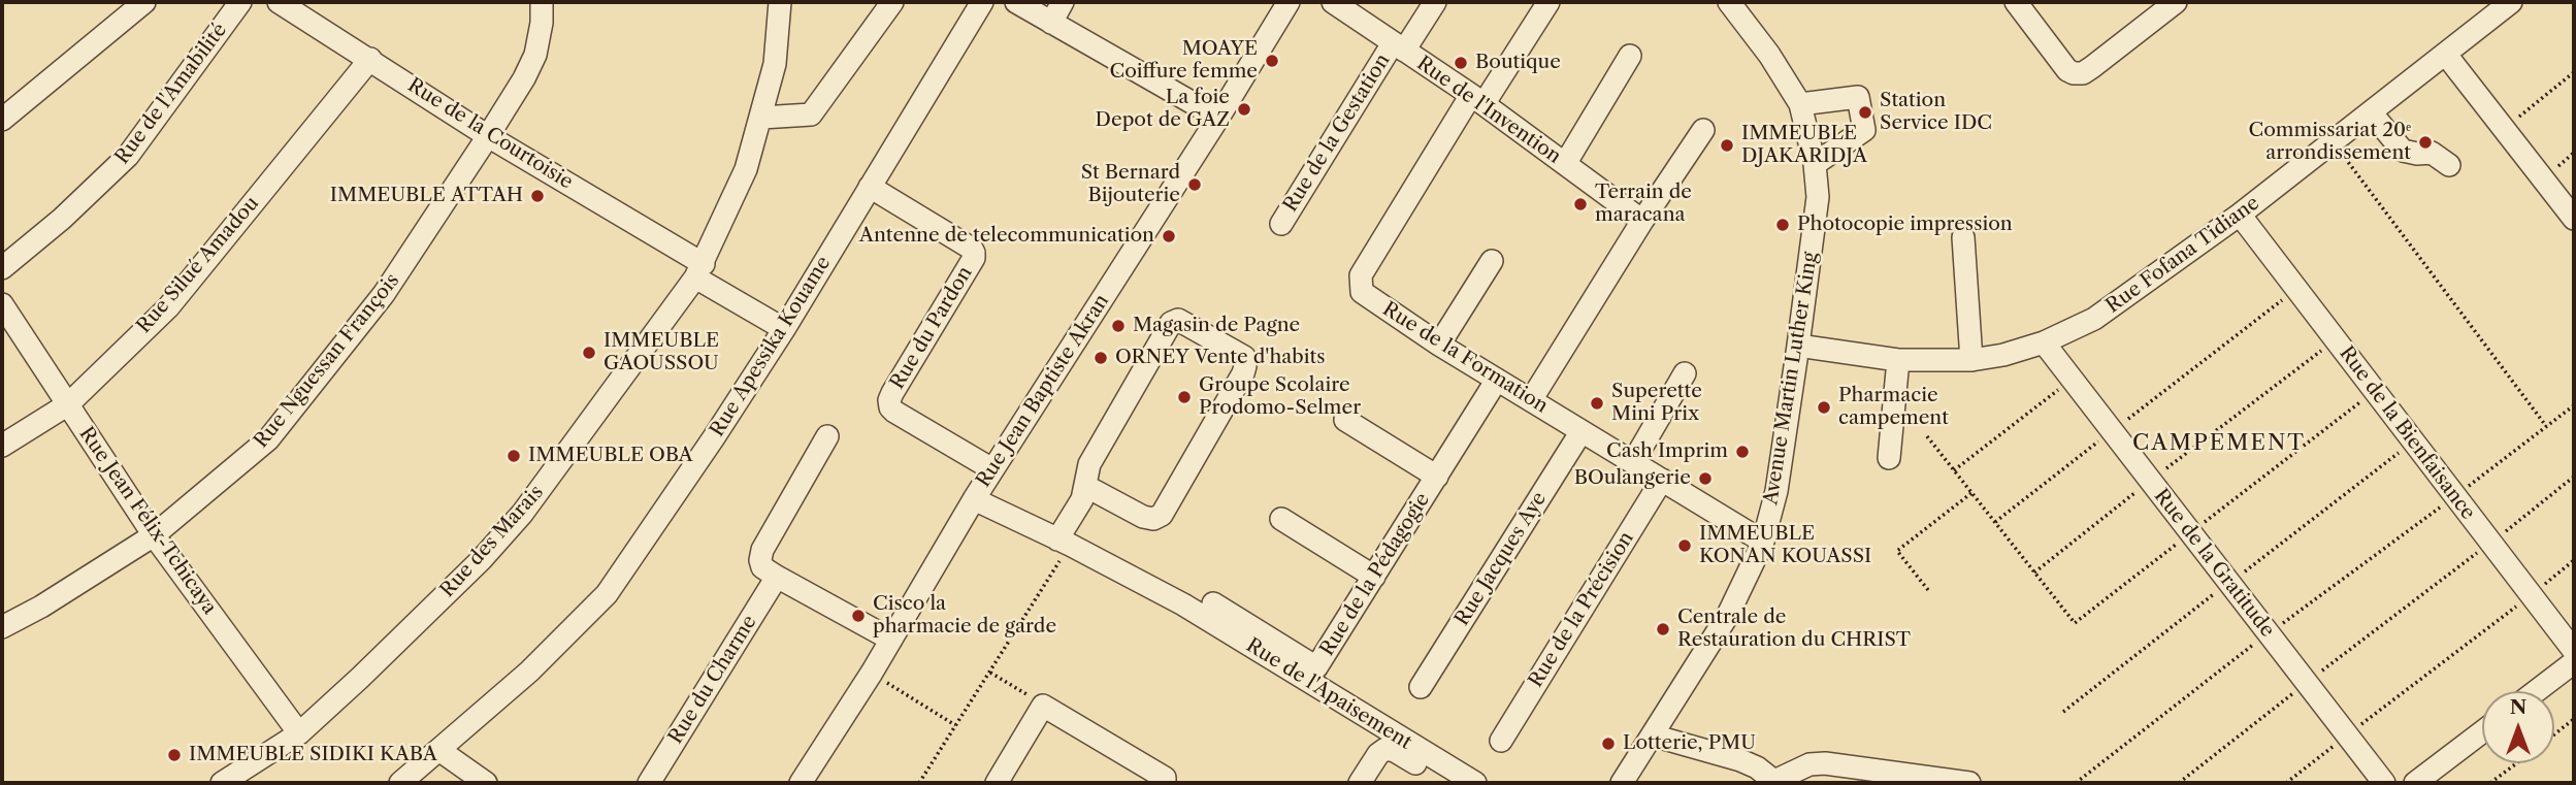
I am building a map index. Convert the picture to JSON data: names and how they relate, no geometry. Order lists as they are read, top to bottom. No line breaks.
{"streets":{"street":["Rue de l'Amabilité","Rue de l'Invention","Rue de la Gestation","Rue de la Courtoisie","Rue Fofana Tidiane","Rue Silué Amadou","Rue du Pardon","Rue Apessika Kouame","Rue de la Formation","Rue Nguessan François","Avenue Martin Luther King","Rue Jean Baptiste Akran","Rue de la Bienfaisance","Rue Jean Félix-Tchicaya","Rue des Marais","Rue Jacques Aye","Rue de la Gratitude","Rue de la Pédagogie","Rue de la Précision","Rue du Charme","Rue de l'Apaisement"]},"crossings":[["Rue de l'Invention","Rue de la Gestation"],["Rue de l'Invention","Rue de la Formation"],["Rue de la Courtoisie","Rue Silué Amadou"],["Rue de la Courtoisie","Rue Apessika Kouame"],["Rue de la Courtoisie","Rue Nguessan François"],["Rue de la Courtoisie","Rue des Marais"],["Rue Fofana Tidiane","Avenue Martin Luther King"],["Rue Fofana Tidiane","Rue de la Bienfaisance"],["Rue Fofana Tidiane","Rue de la Gratitude"],["Rue Silué Amadou","Rue Jean Félix-Tchicaya"],["Rue du Pardon","Rue Apessika Kouame"],["Rue du Pardon","Rue Jean Baptiste Akran"],["Rue de la Formation","Avenue Martin Luther King"],["Rue de la Formation","Rue Jacques Aye"],["Rue de la Formation","Rue de la Pédagogie"],["Rue de la Formation","Rue de la Précision"],["Rue Nguessan François","Rue Jean Félix-Tchicaya"],["Rue Jean Baptiste Akran","Rue de l'Apaisement"],["Rue Jean Félix-Tchicaya","Rue des Marais"]],"districts":["CAMPEMENT"],"places":["MOAYE Coiffure femme","Boutique","La foie Depot de GAZ","Station Service IDC","Commissariat 20ᵉ arrondissement","IMMEUBLE DJAKARIDJA","St Bernard Bijouterie","IMMEUBLE ATTAH","Terrain de maracana","Photocopie impression","Antenne de telecommunication","Magasin de Pagne","IMMEUBLE GAOUSSOU","ORNEY Vente d'habits","Groupe Scolaire Prodomo-Selmer","Superette Mini Prix","Pharmacie campement","Cash Imprim","IMMEUBLE OBA","BOulangerie","IMMEUBLE KONAN KOUASSI","Cisco la pharmacie de garde","Centrale de Restauration du CHRIST","Lotterie, PMU","IMMEUBLE SIDIKI KABA"],"north":"top"}
